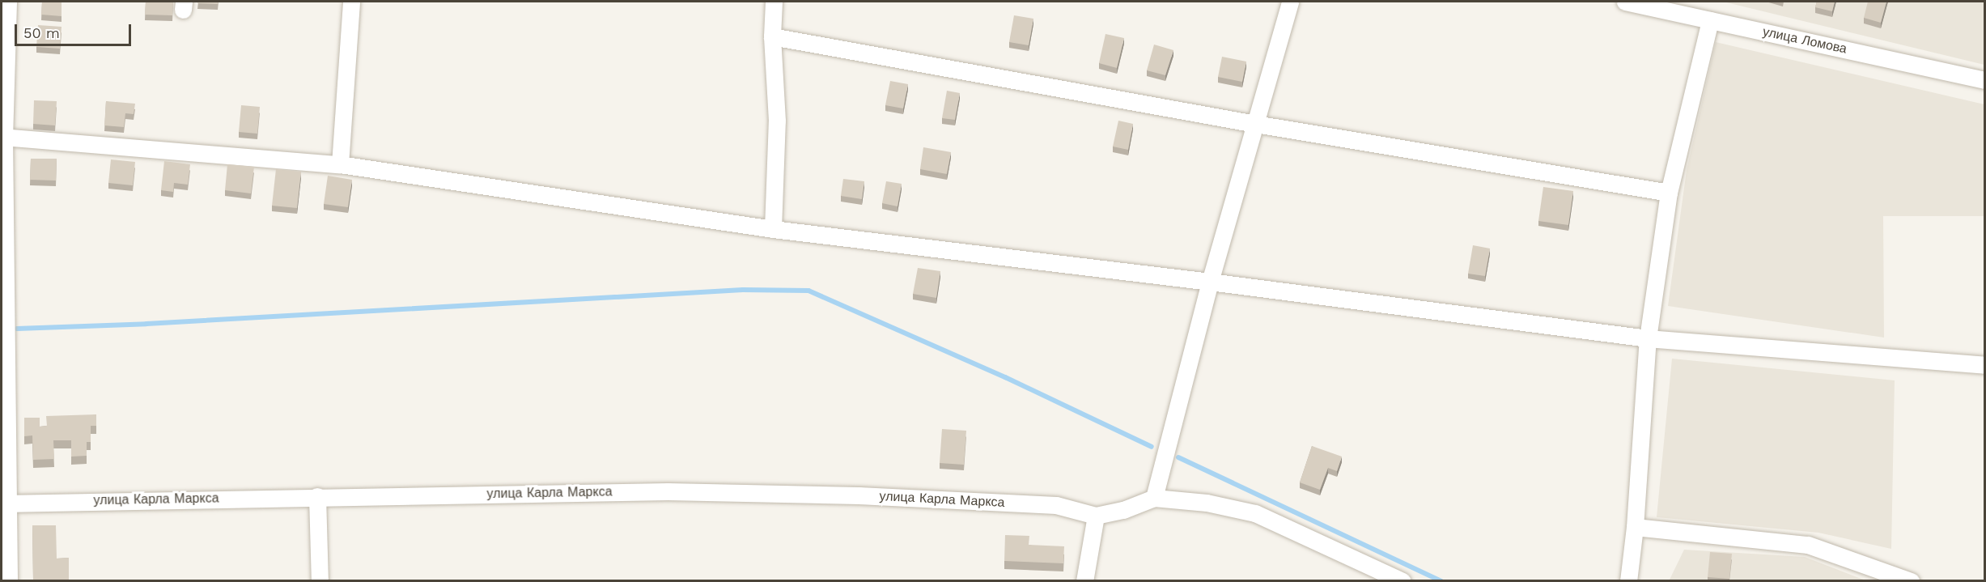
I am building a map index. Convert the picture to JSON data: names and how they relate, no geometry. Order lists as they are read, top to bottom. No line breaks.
{"streets":{"street":["улица Ломова","улица Карла Маркса"]},"scale_bar":"50 m"}
